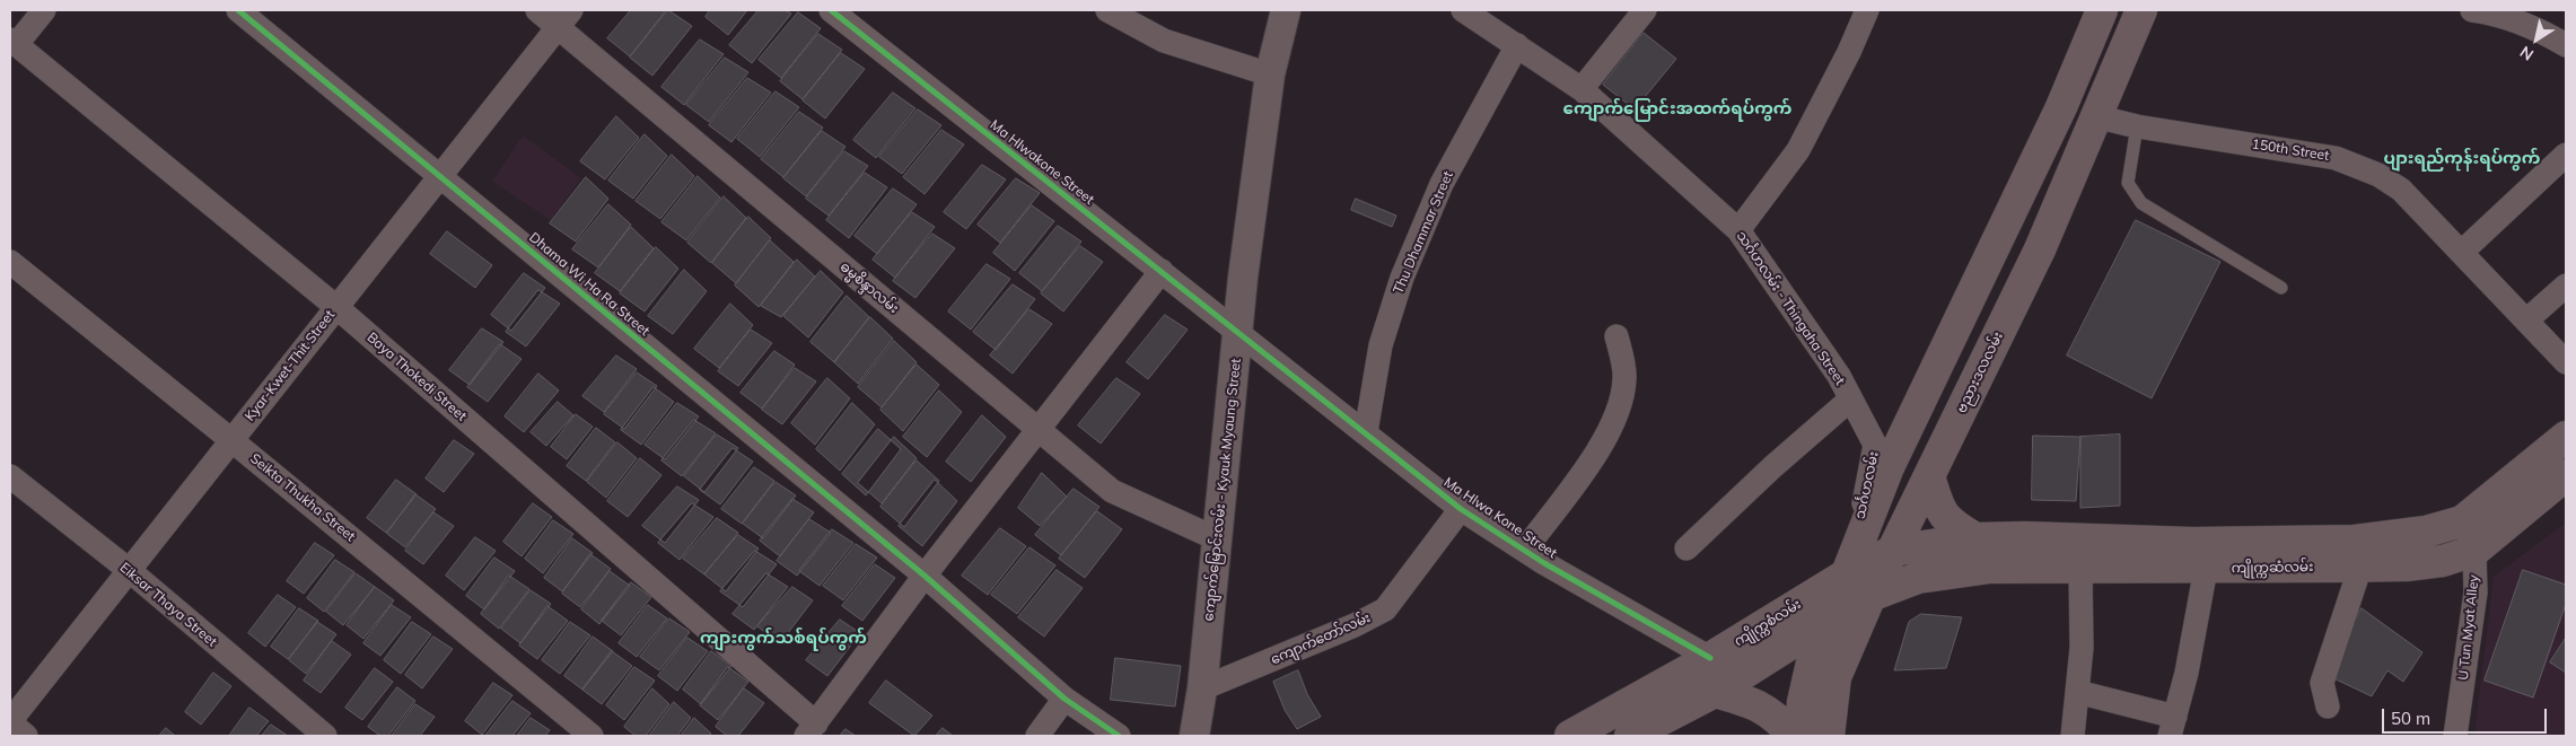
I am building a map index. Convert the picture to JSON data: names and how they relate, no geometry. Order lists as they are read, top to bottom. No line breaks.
{"streets":{"main road":["ဗညားဒလလမ်း","ကျိုက္ကဆံလမ်း","ကျိုက္ကစံလမ်း"],"street":["150th Street","Ma Hlwakone Street","Thu Dhammar Street","Dhama Wi Ha Ra Street","ဓမ္မစိန္ဒာလမ်း","သင်္ဂဟလမ်း - Thingaha Street","Kyar-Kwet-Thit Street","Baya Thokedi Street","သင်္ဂဟလမ်း","ကျောက်မြောင်းလမ်း - Kyauk Myaung Street","Seikta Thukha Street","Ma Hlwa Kone Street","Eiksar Thaya Street","U Tun Myat Alley","ကျောက်တော်လမ်း"]},"crossings":[["150th Street","ဗညားဒလလမ်း"],["Ma Hlwakone Street","ကျောက်မြောင်းလမ်း - Kyauk Myaung Street"],["Ma Hlwakone Street","Ma Hlwa Kone Street"],["Thu Dhammar Street","သင်္ဂဟလမ်း - Thingaha Street"],["Thu Dhammar Street","Ma Hlwa Kone Street"],["Dhama Wi Ha Ra Street","Kyar-Kwet-Thit Street"],["ဓမ္မစိန္ဒာလမ်း","Kyar-Kwet-Thit Street"],["ဓမ္မစိန္ဒာလမ်း","ကျောက်မြောင်းလမ်း - Kyauk Myaung Street"],["သင်္ဂဟလမ်း - Thingaha Street","သင်္ဂဟလမ်း"],["Kyar-Kwet-Thit Street","Baya Thokedi Street"],["Kyar-Kwet-Thit Street","Seikta Thukha Street"],["Kyar-Kwet-Thit Street","Eiksar Thaya Street"],["ဗညားဒလလမ်း","ကျိုက္ကစံလမ်း"],["သင်္ဂဟလမ်း","ကျိုက္ကစံလမ်း"],["ကျောက်မြောင်းလမ်း - Kyauk Myaung Street","Ma Hlwa Kone Street"],["ကျောက်မြောင်းလမ်း - Kyauk Myaung Street","ကျောက်တော်လမ်း"],["Ma Hlwa Kone Street","ကျိုက္ကစံလမ်း"],["Ma Hlwa Kone Street","ကျောက်တော်လမ်း"],["ကျိုက္ကဆံလမ်း","ကျိုက္ကစံလမ်း"],["ကျိုက္ကဆံလမ်း","U Tun Myat Alley"]],"districts":["ကျောက်မြောင်းအထက်ရပ်ကွက်","ပျားရည်ကုန်းရပ်ကွက်","ကျားကွက်သစ်ရပ်ကွက်"],"scale_bar":"50 m","north":"bottom left"}
